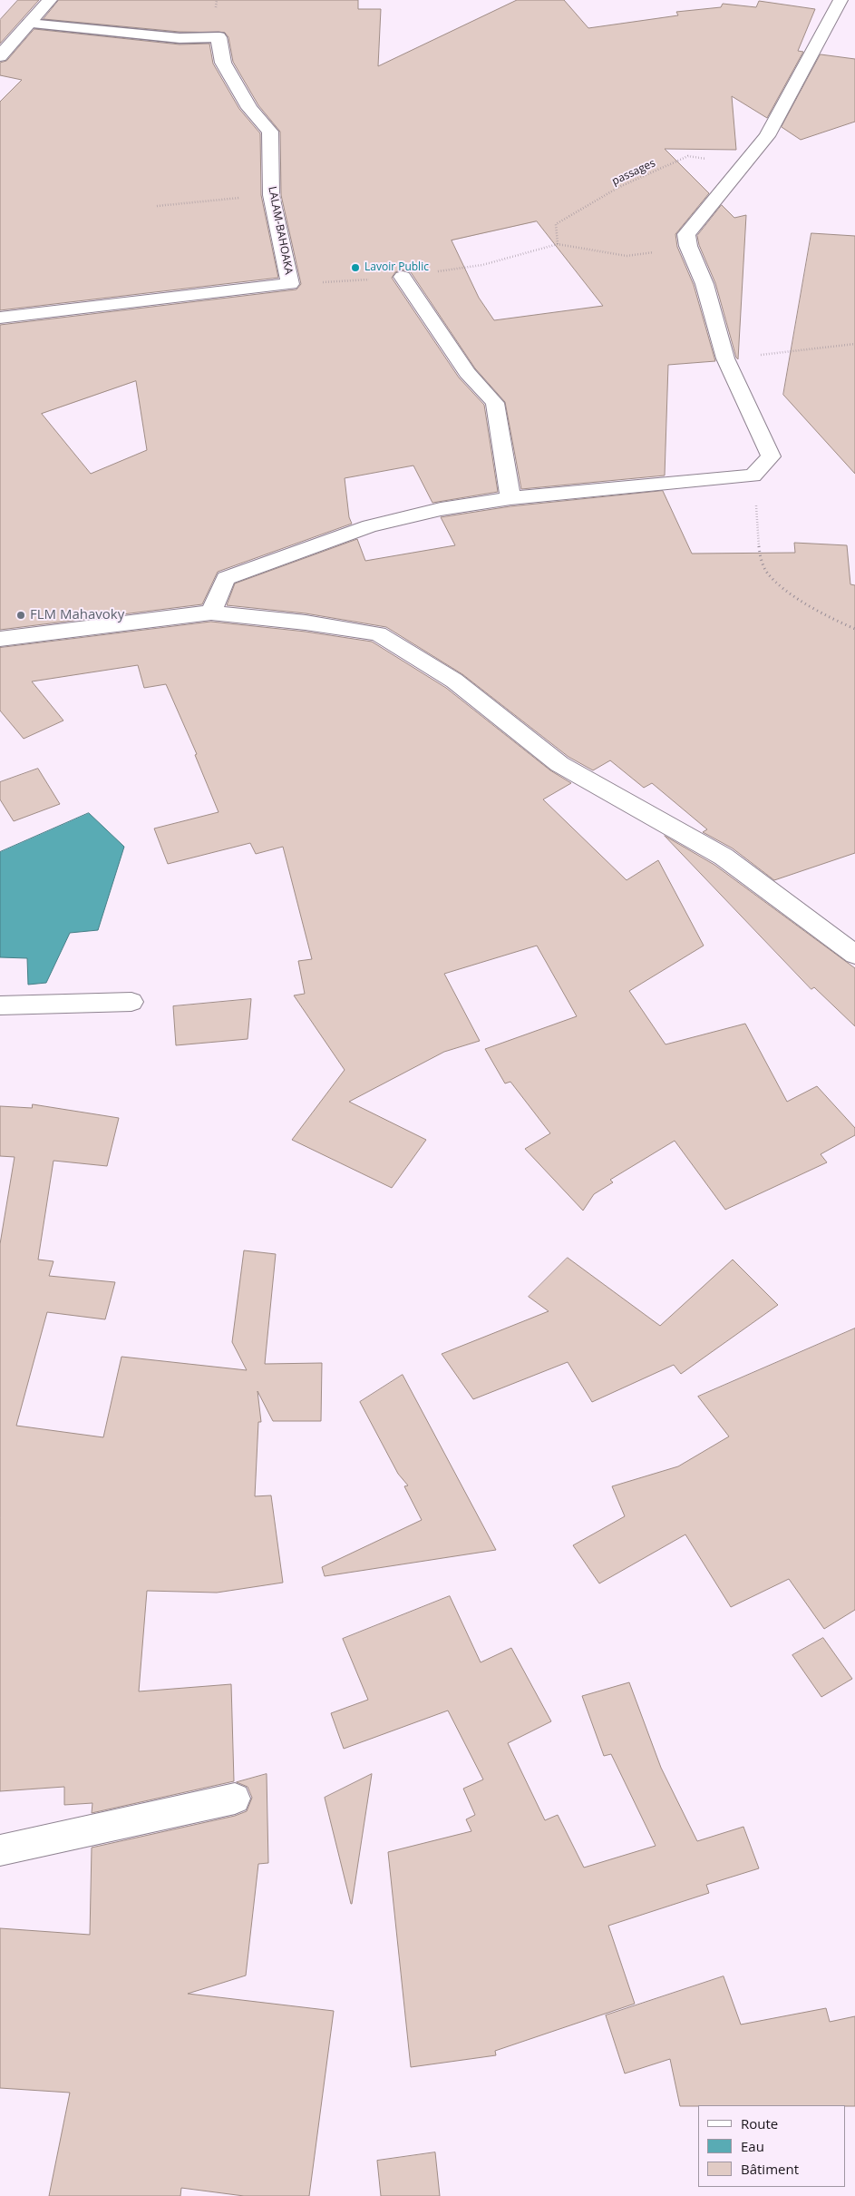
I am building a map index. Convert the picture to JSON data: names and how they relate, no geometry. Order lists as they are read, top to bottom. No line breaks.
{"streets":{"street":["LALAM-BAHOAKA"],"path":["passages"]},"places":["Lavoir Public","FLM Mahavoky"],"legend":["Route","Eau","Bâtiment"]}
